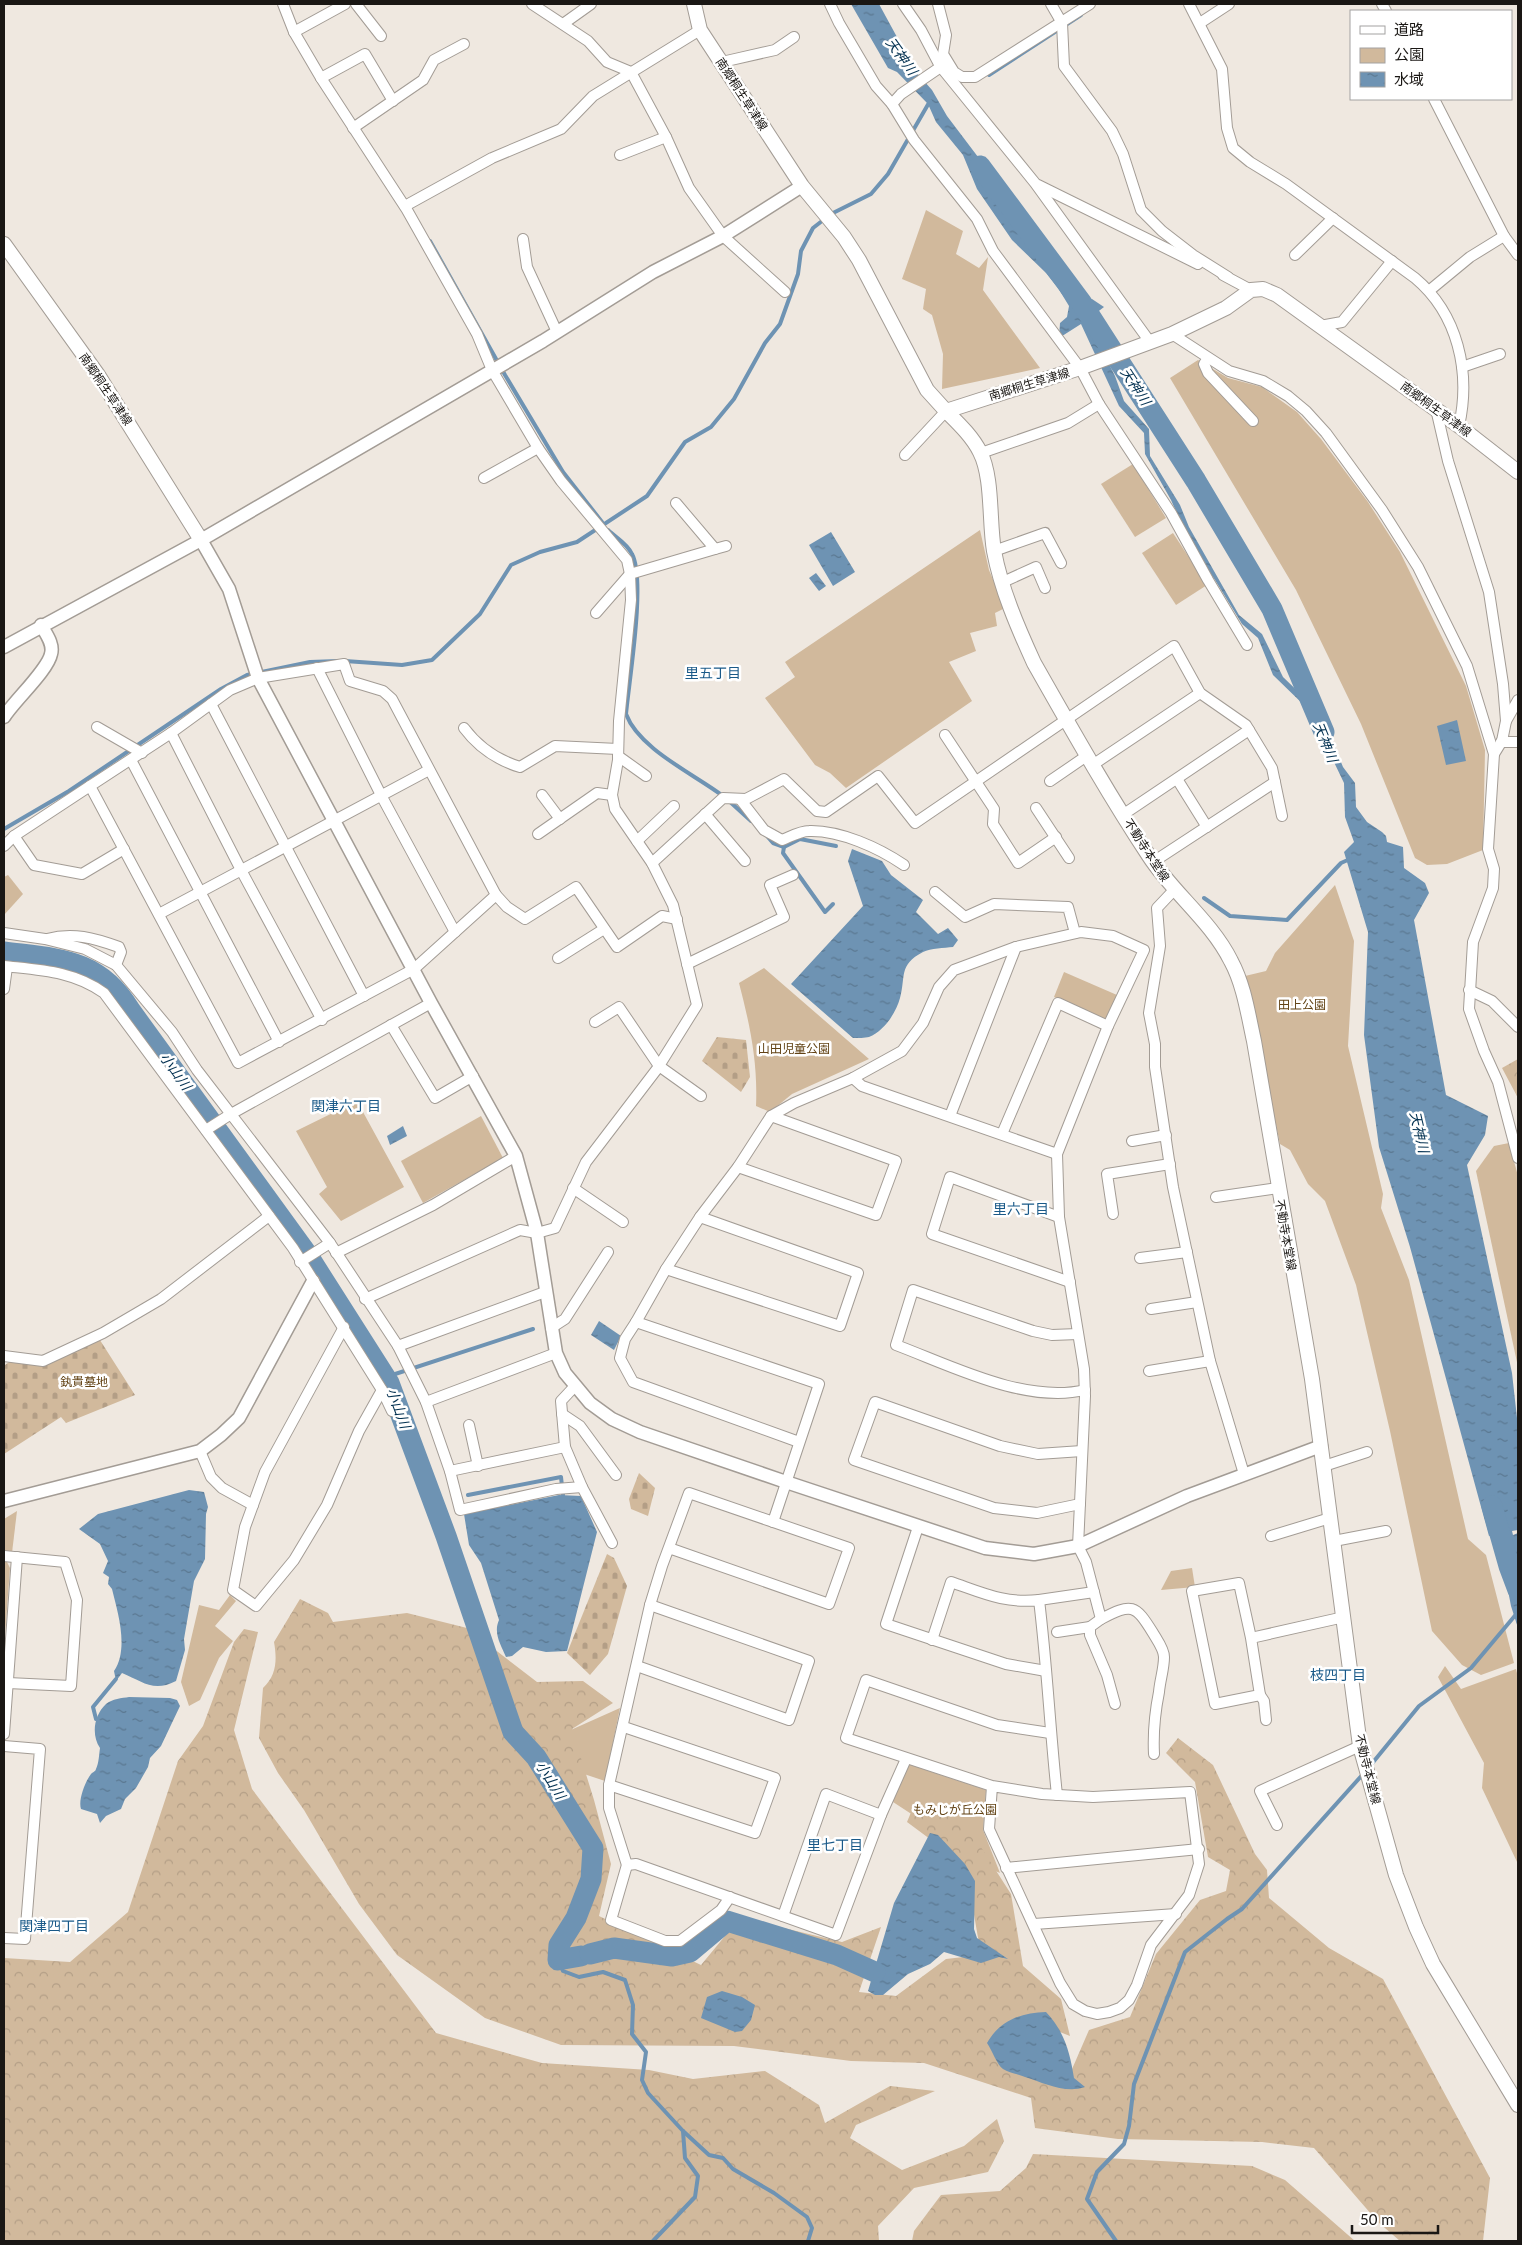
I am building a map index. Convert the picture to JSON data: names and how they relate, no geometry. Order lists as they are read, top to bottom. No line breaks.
{"streets":{"main road":["南郷桐生草津線","不動寺本堂線"]},"crossings":[["南郷桐生草津線","不動寺本堂線"]],"districts":["里五丁目","関津六丁目","里六丁目","枝四丁目","里七丁目","関津四丁目"],"water":["天神川","小山川"],"parks":["田上公園","山田児童公園","釻貴墓地","もみじが丘公園"],"legend":["道路","公園","水域"],"scale_bar":"50 m"}
